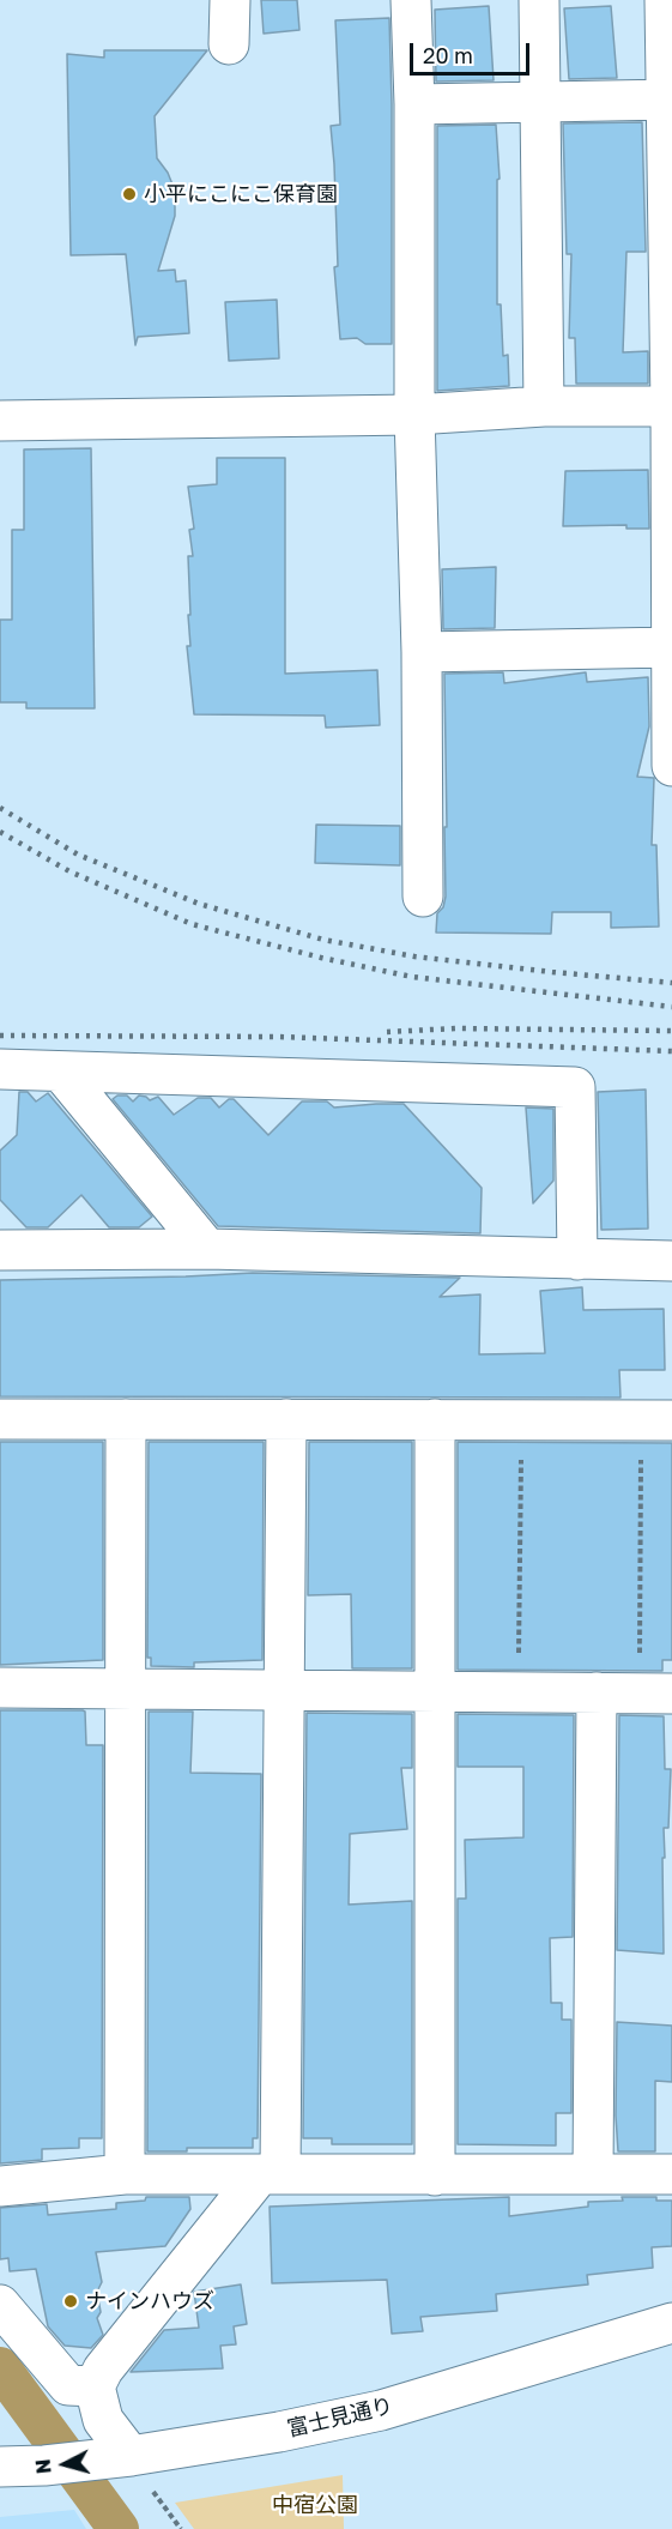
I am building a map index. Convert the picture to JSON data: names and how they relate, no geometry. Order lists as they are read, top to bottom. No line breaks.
{"streets":{"street":["富士見通り"]},"parks":["中宿公園"],"places":["小平にこにこ保育園","ナインハウズ"],"scale_bar":"20 m","north":"left"}
